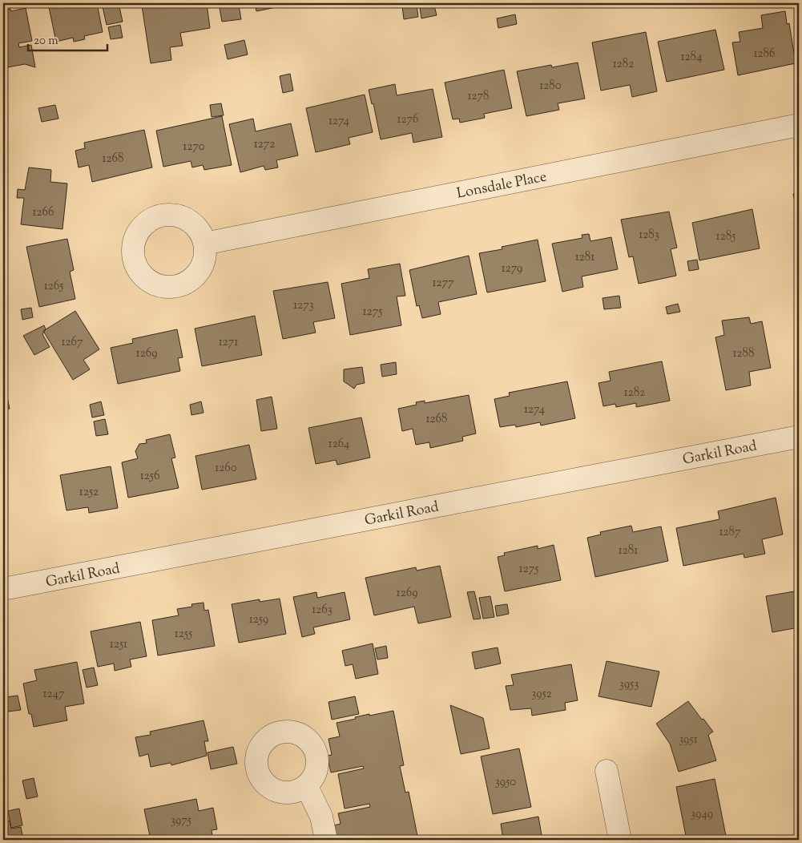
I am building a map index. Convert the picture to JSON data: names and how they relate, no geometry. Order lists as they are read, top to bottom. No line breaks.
{"streets":{"street":["Lonsdale Place","Garkil Road"]},"house_numbers":["1286","1284","1282","1280","1278","1276","1274","1272","1270","1268","1266","1283","1285","1281","1279","1277","1265","1273","1275","1267","1271","1269","1288","1282","1274","1268","1264","1260","1256","1252","1287","1281","1275","1269","1263","1259","1255","1251","3953","1247","3952","3951","3950","3949","3975"],"scale_bar":"20 m"}
